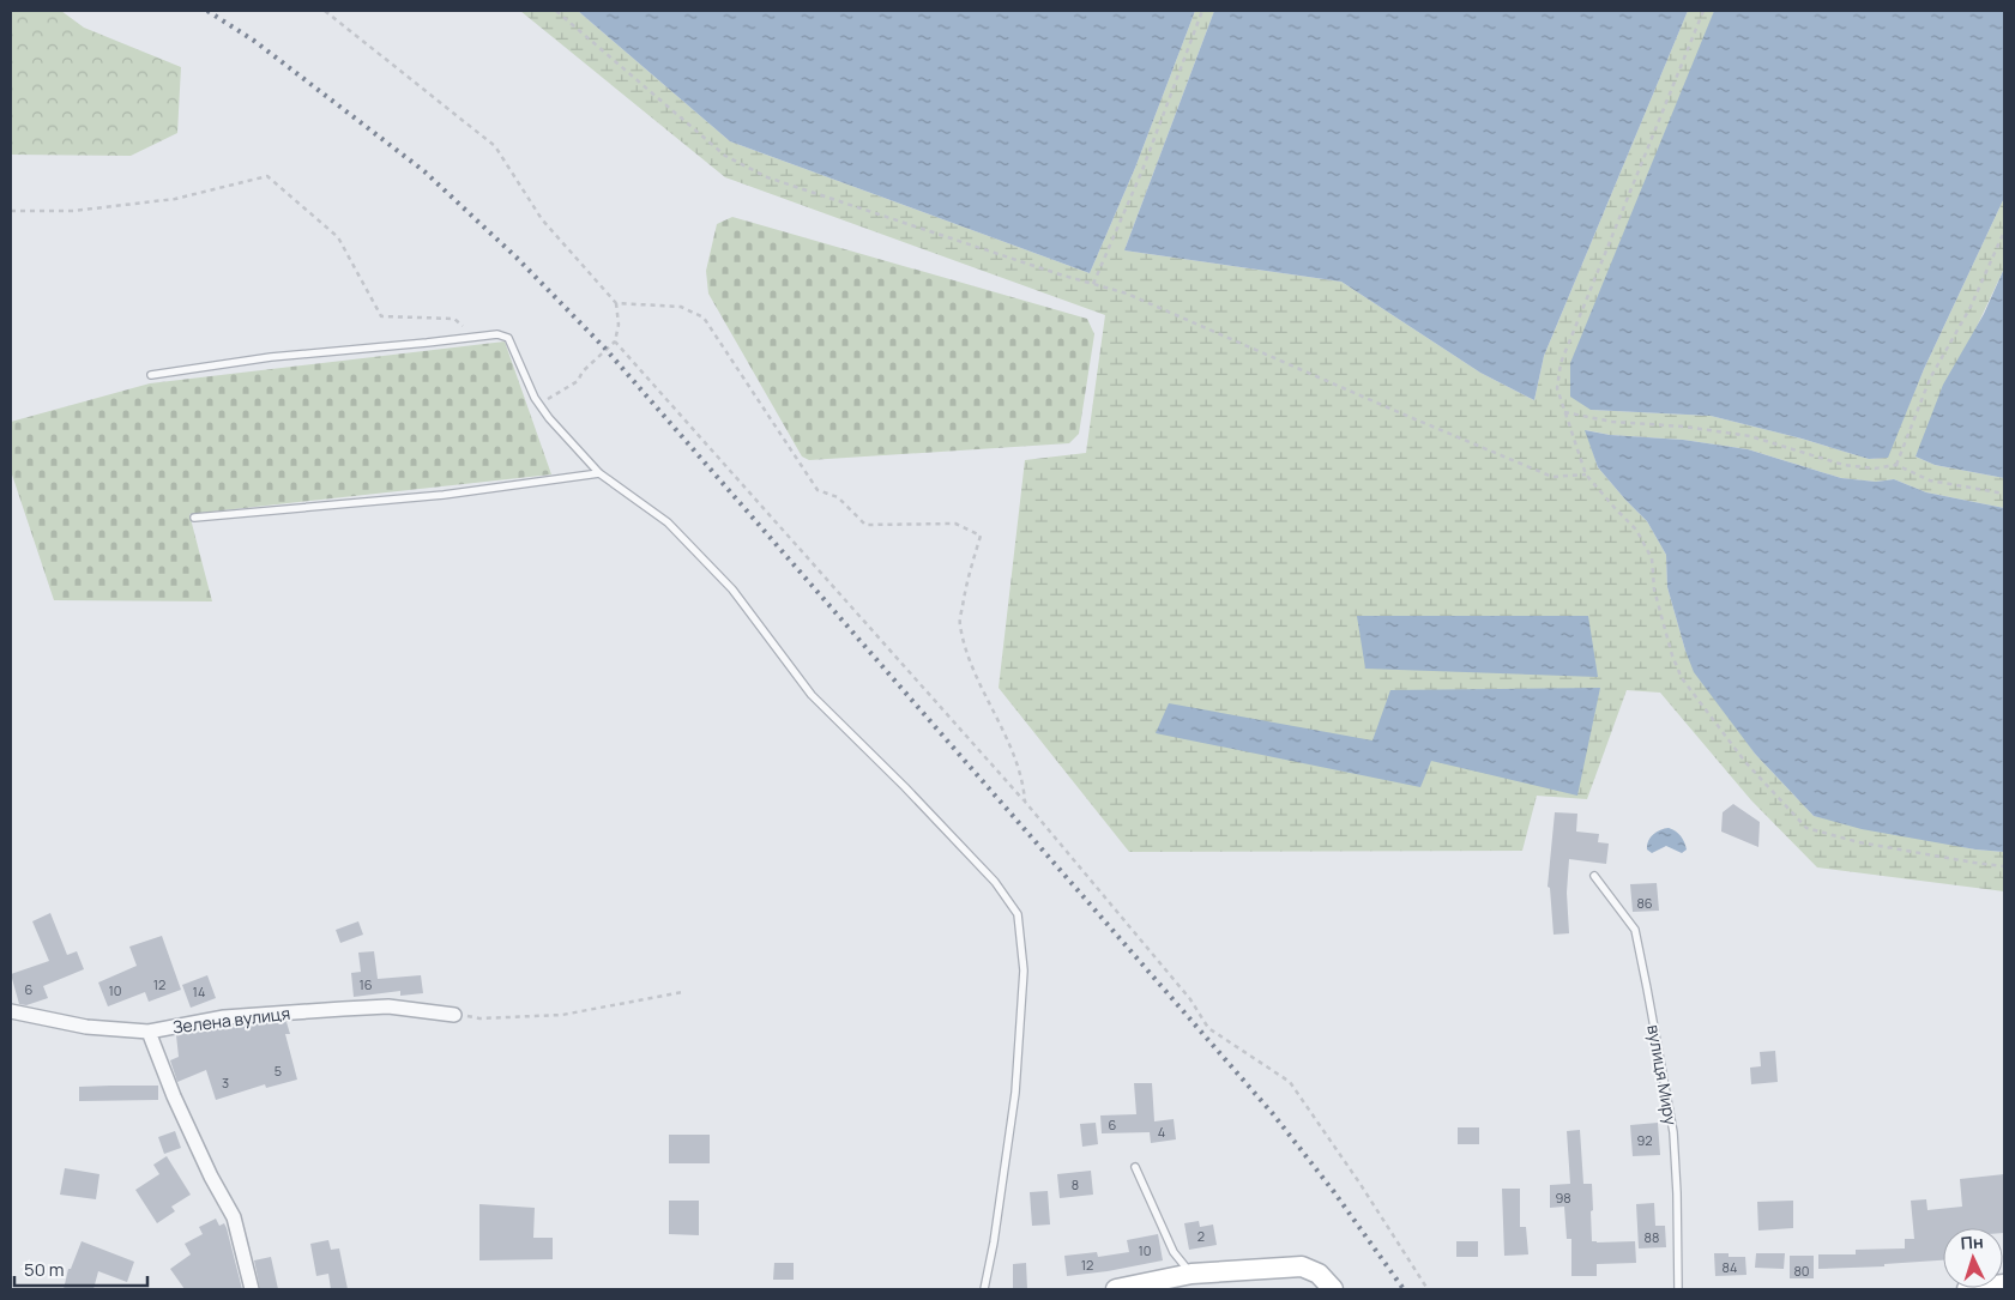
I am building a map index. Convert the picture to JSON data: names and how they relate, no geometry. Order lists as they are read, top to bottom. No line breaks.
{"streets":{"street":["Зелена вулиця"],"lane":["вулиця Миру"]},"house_numbers":["86","12","16","6","10","14","5","3","6","4","92","8","98","2","88","10","12","84","80"],"scale_bar":"50 m","north":"top"}
